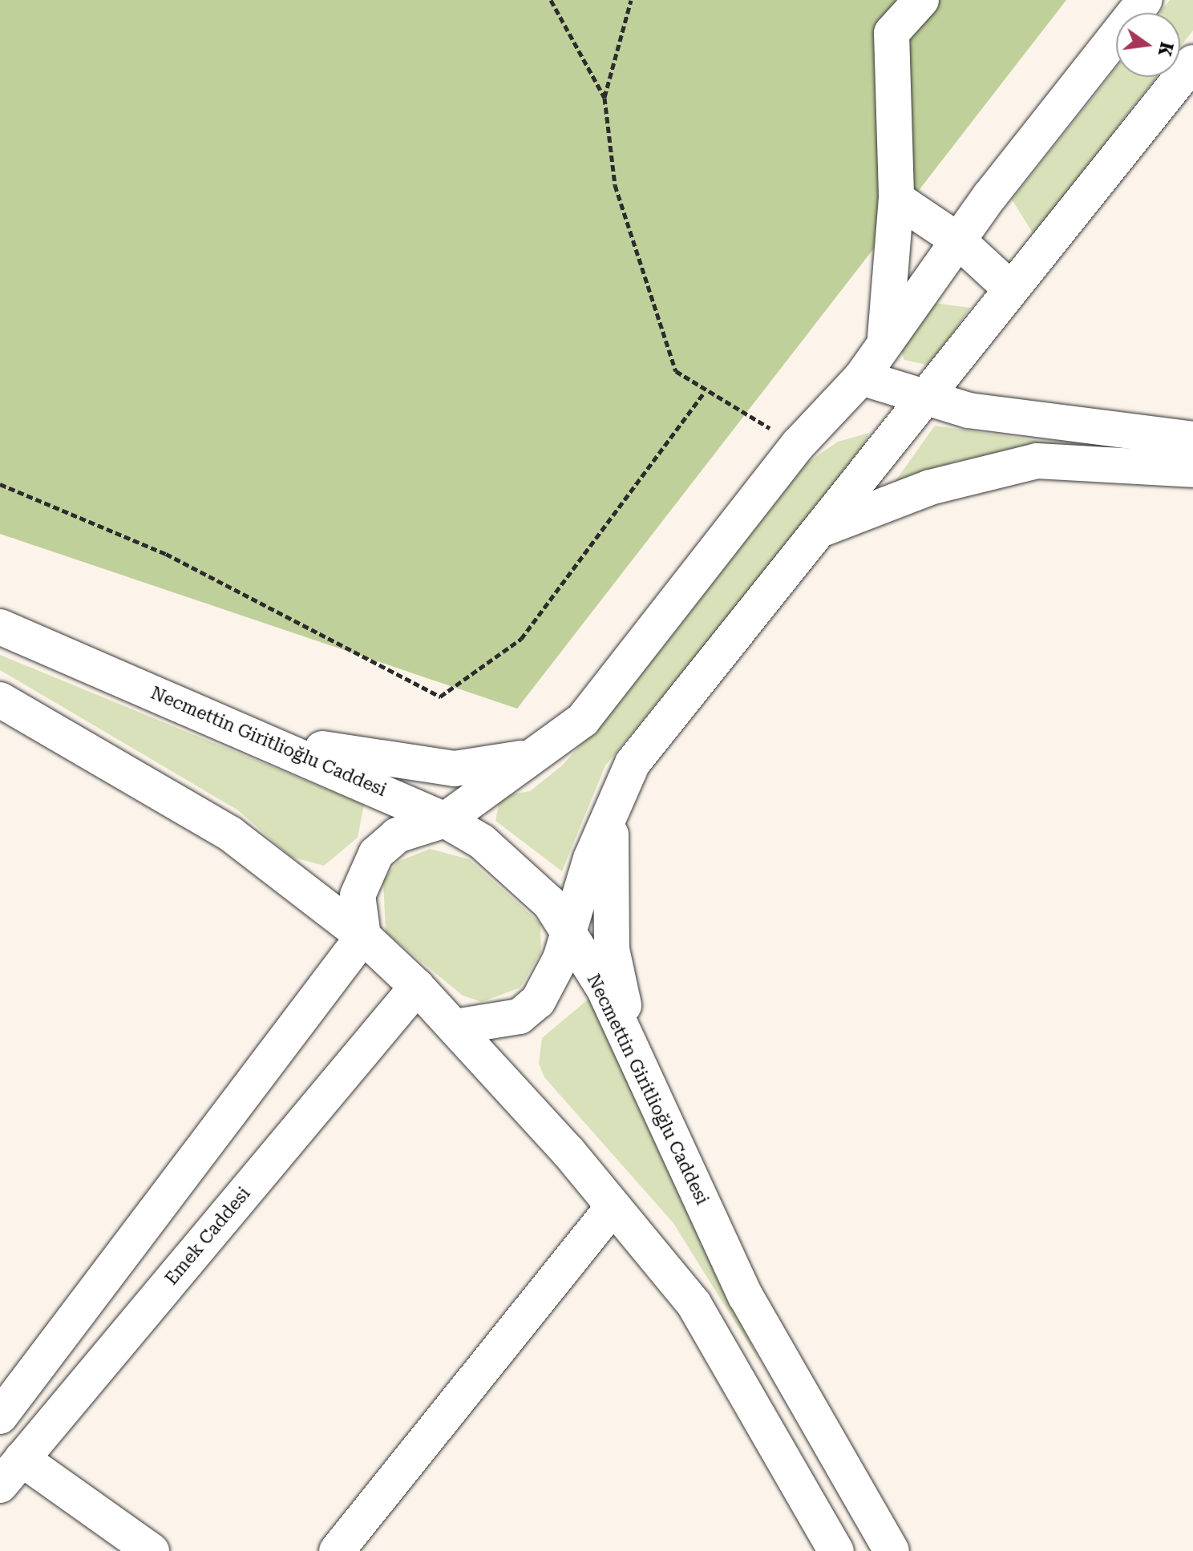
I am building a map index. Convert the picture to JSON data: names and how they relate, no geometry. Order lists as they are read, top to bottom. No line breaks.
{"streets":{"street":["Necmettin Giritlioğlu Caddesi","Emek Caddesi"]},"crossings":[["Necmettin Giritlioğlu Caddesi","Emek Caddesi"]],"north":"right"}
